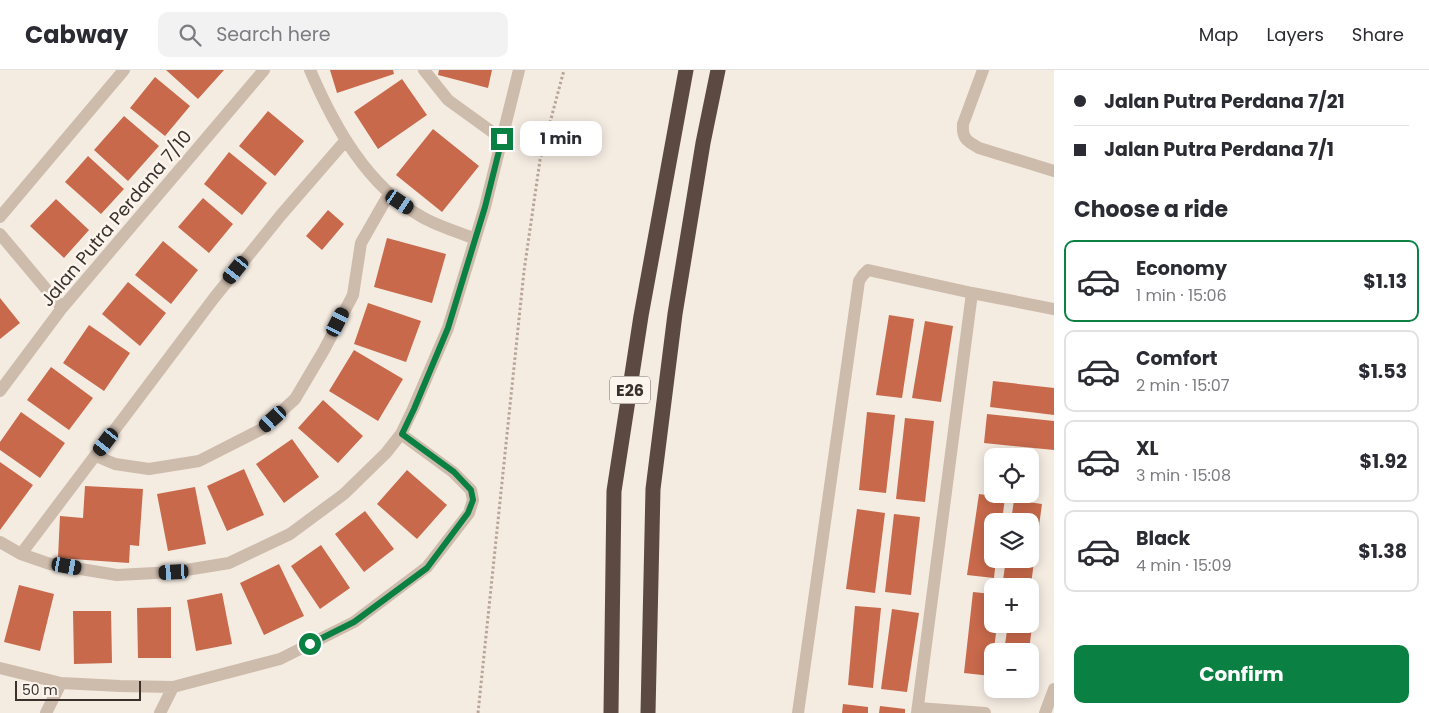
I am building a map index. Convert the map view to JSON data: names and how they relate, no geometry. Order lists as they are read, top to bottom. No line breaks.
{"streets":{"highway":["E26"],"street":["Jalan Putra Perdana 7/10"]},"scale_bar":"50 m","page":{"header":"Cabway","search":"Search here","nav":["Map","Layers","Share"],"banner":["Jalan Putra Perdana 7/21","Jalan Putra Perdana 7/1"],"bubble":"1 min","heading":"Choose a ride","list":[{"name":"Economy","note":"1 min · 15:06","value":"$1.13"},{"name":"Comfort","note":"2 min · 15:07","value":"$1.53"},{"name":"XL","note":"3 min · 15:08","value":"$1.92"},{"name":"Black","note":"4 min · 15:09","value":"$1.38"}],"map_buttons":["+","−"],"buttons":"Confirm","scale":"50 m"}}
